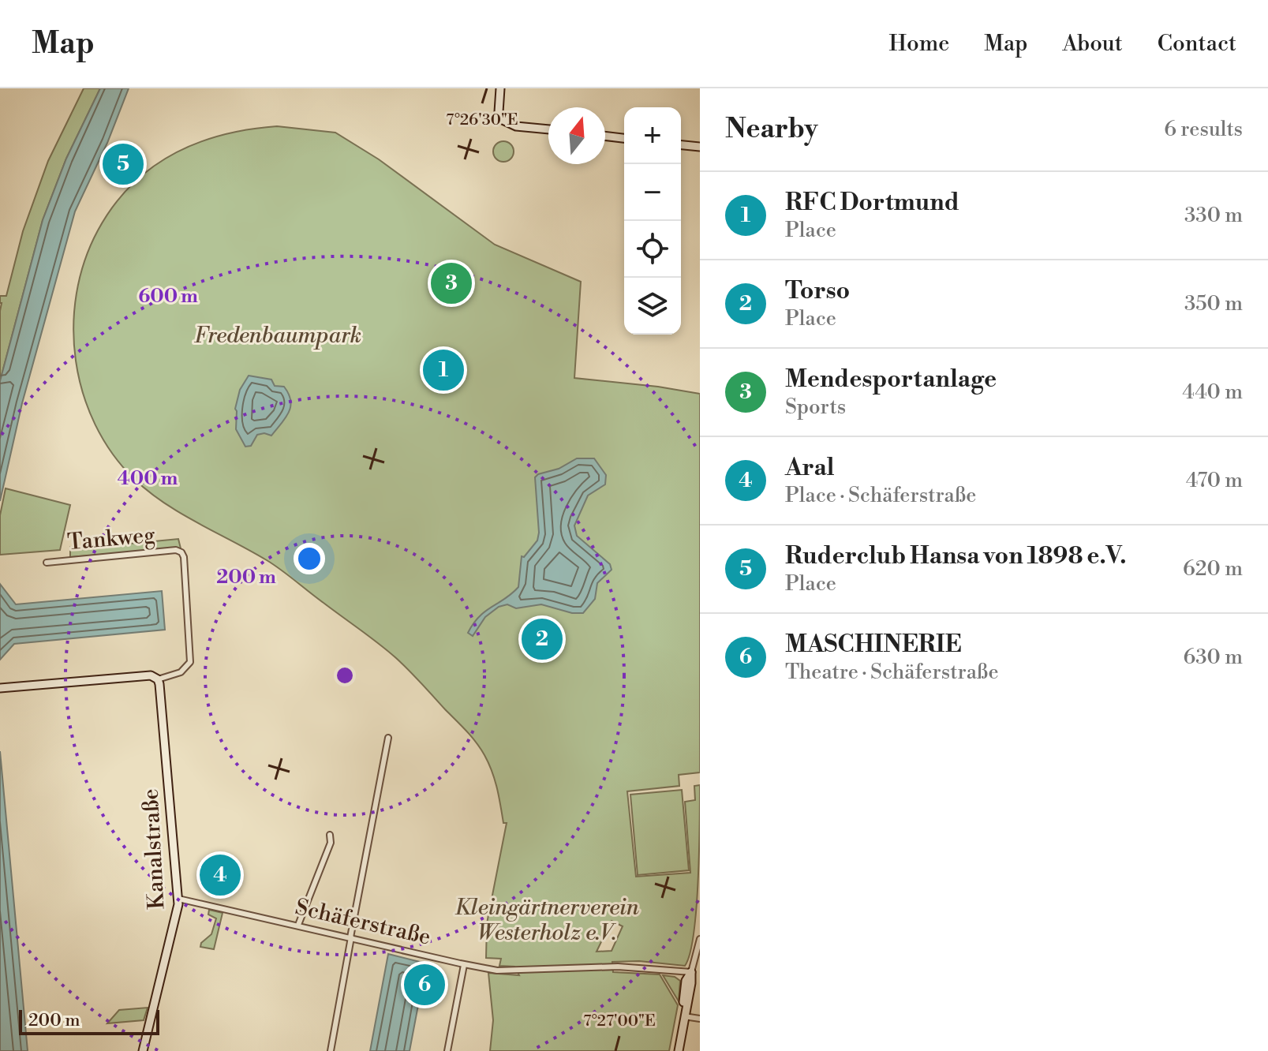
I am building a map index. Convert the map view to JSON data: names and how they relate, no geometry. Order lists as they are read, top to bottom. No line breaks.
{"streets":{"main road":["Kanalstraße"],"street":["Tankweg","Schäferstraße"]},"crossings":[["Tankweg","Kanalstraße"],["Kanalstraße","Schäferstraße"]],"parks":["Fredenbaumpark","Kleingärtnerverein Westerholz e.V."],"scale_bar":"200 m","north":"top","page":{"header":"Map","nav":["Home","Map","About","Contact"],"heading":["Nearby","6 results"],"map_buttons":["+","−"],"pins":["5","3","1","2","4","6"],"list":[{"mark":"1","name":"RFC Dortmund","note":"Place","value":"330 m"},{"mark":"2","name":"Torso","note":"Place","value":"350 m"},{"mark":"3","name":"Mendesportanlage","note":"Sports","value":"440 m"},{"mark":"4","name":"Aral","note":"Place · Schäferstraße","value":"470 m"},{"mark":"5","name":"Ruderclub Hansa von 1898 e.V.","note":"Place","value":"620 m"},{"mark":"6","name":"MASCHINERIE","note":"Theatre · Schäferstraße","value":"630 m"}],"scale":"200 m"},"coordinates":["7°26'30\"E","7°27'00\"E"],"rings":["600 m","400 m","200 m"]}
